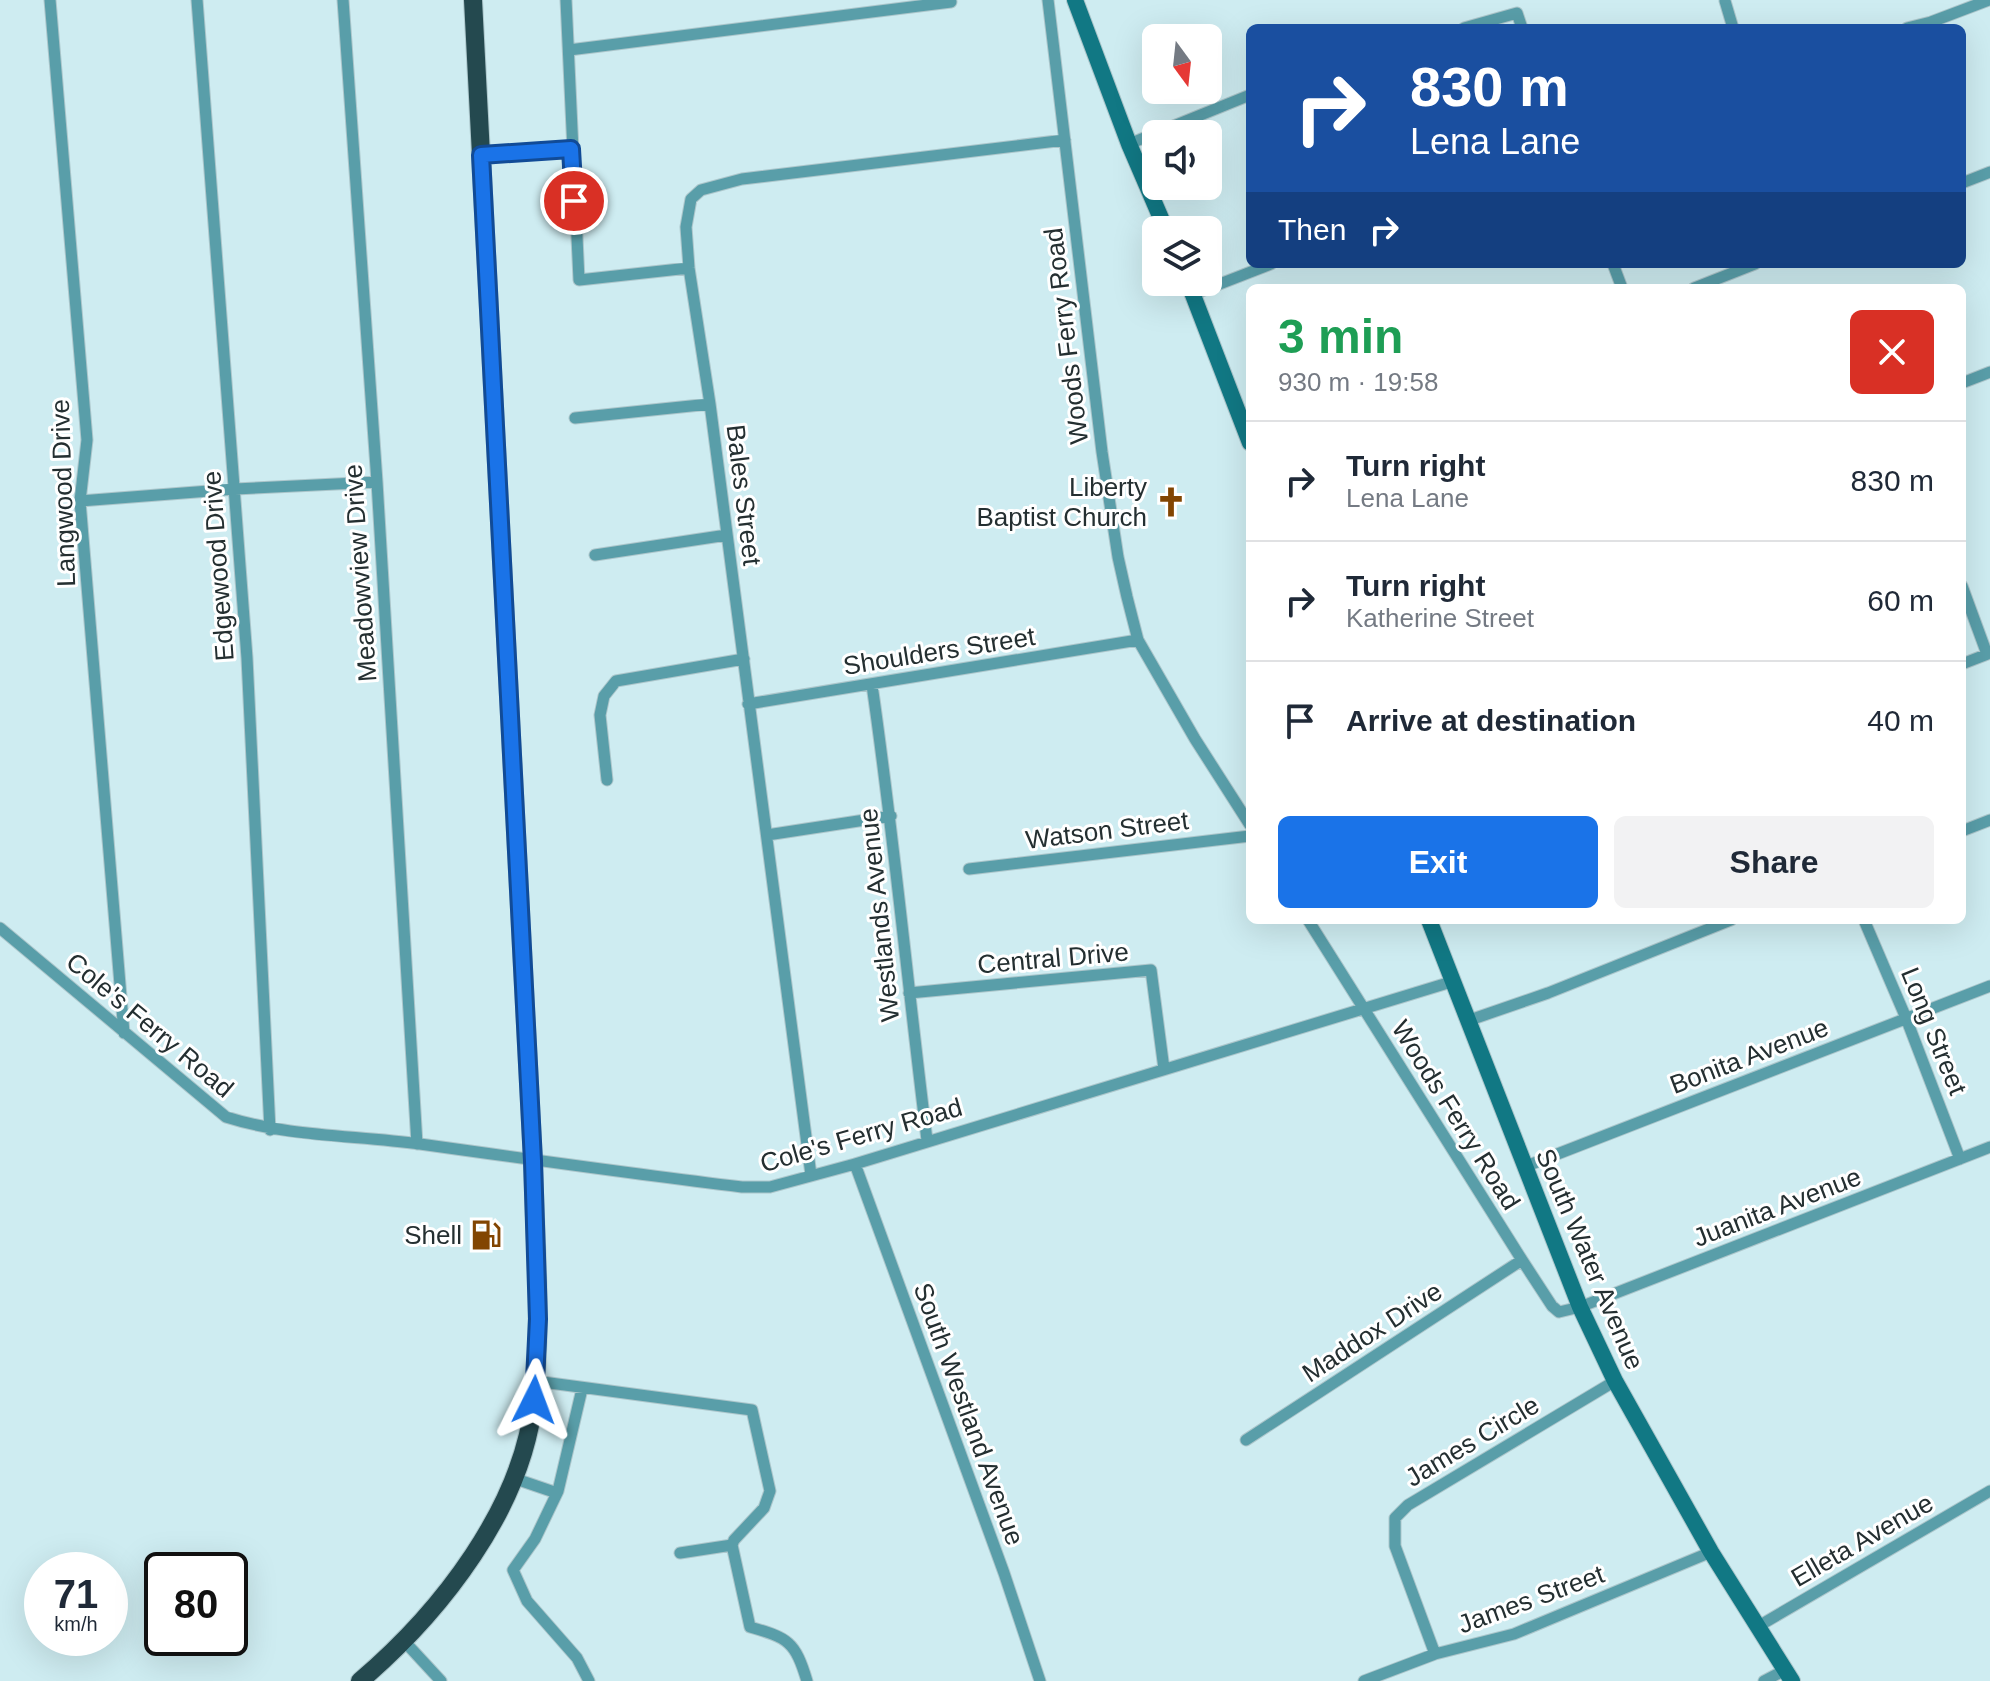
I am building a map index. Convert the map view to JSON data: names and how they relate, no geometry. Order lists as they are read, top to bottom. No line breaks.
{"streets":{"main road":["South Water Avenue"],"street":["Woods Ferry Road","Langwood Drive","Bales Street","Edgewood Drive","Meadowview Drive","Shoulders Street","Watson Street","Westlands Avenue","Central Drive","Cole's Ferry Road","Long Street","Bonita Avenue","Juanita Avenue","Maddox Drive","South Westland Avenue","James Circle","Elleta Avenue","James Street"]},"crossings":[["Woods Ferry Road","Bales Street"],["Woods Ferry Road","Shoulders Street"],["Woods Ferry Road","Cole's Ferry Road"],["Woods Ferry Road","Juanita Avenue"],["Woods Ferry Road","South Water Avenue"],["Woods Ferry Road","Maddox Drive"],["Langwood Drive","Cole's Ferry Road"],["Bales Street","Shoulders Street"],["Bales Street","Cole's Ferry Road"],["Edgewood Drive","Cole's Ferry Road"],["Meadowview Drive","Cole's Ferry Road"],["Shoulders Street","Westlands Avenue"],["Westlands Avenue","Central Drive"],["Westlands Avenue","Cole's Ferry Road"],["Central Drive","Cole's Ferry Road"],["Cole's Ferry Road","South Water Avenue"],["Cole's Ferry Road","South Westland Avenue"],["Long Street","Bonita Avenue"],["Long Street","Juanita Avenue"],["Bonita Avenue","South Water Avenue"],["Juanita Avenue","South Water Avenue"],["South Water Avenue","James Circle"],["South Water Avenue","Elleta Avenue"],["South Water Avenue","James Street"],["James Circle","James Street"]],"places":{"church":["Liberty Baptist Church"],"fuel station":["Shell"]},"north":"bottom","page":{"turn":["830 m","Lena Lane"],"then":"Then","heading":["3 min","930 m · 19:58"],"list":[{"name":"Turn right","note":"Lena Lane","value":"830 m"},{"name":"Turn right","note":"Katherine Street","value":"60 m"},{"name":"Arrive at destination","value":"40 m"}],"buttons":["Exit","Share"],"speed":"71 km/h","limit":"80"}}
